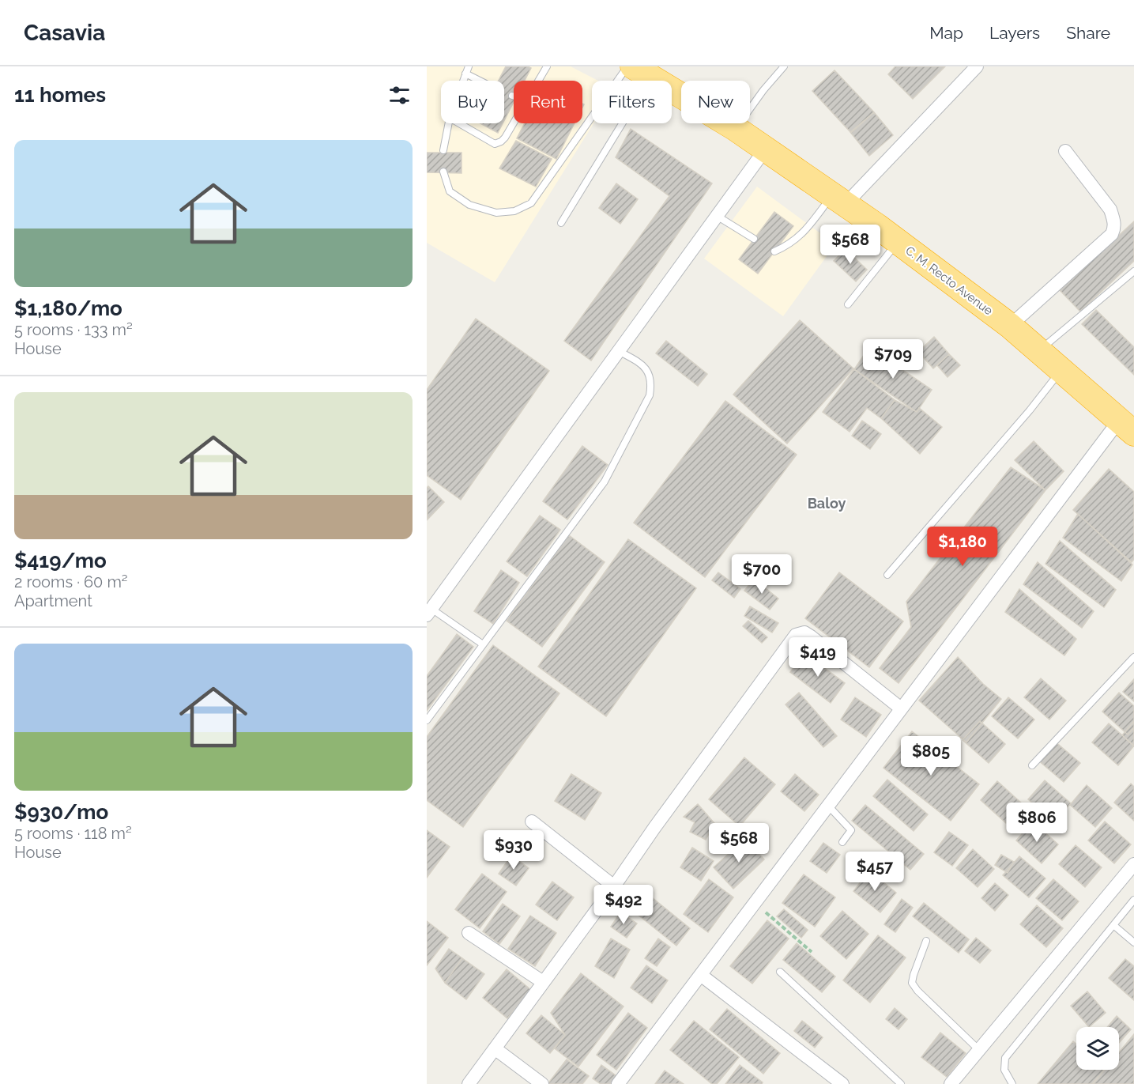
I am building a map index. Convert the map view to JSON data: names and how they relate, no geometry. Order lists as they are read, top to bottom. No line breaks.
{"streets":{"highway":["C. M. Recto Avenue"]},"districts":["Baloy"],"page":{"header":"Casavia","nav":["Map","Layers","Share"],"heading":"11 homes","chip":["Buy","Rent","Filters","New"],"list":[{"name":"$1,180/mo","note":"5 rooms · 133 m² · House"},{"name":"$419/mo","note":"2 rooms · 60 m² · Apartment"},{"name":"$930/mo","note":"5 rooms · 118 m² · House"}],"price":["$568","$709","$1,180","$700","$419","$805","$806","$568","$930","$457","$492"]}}
